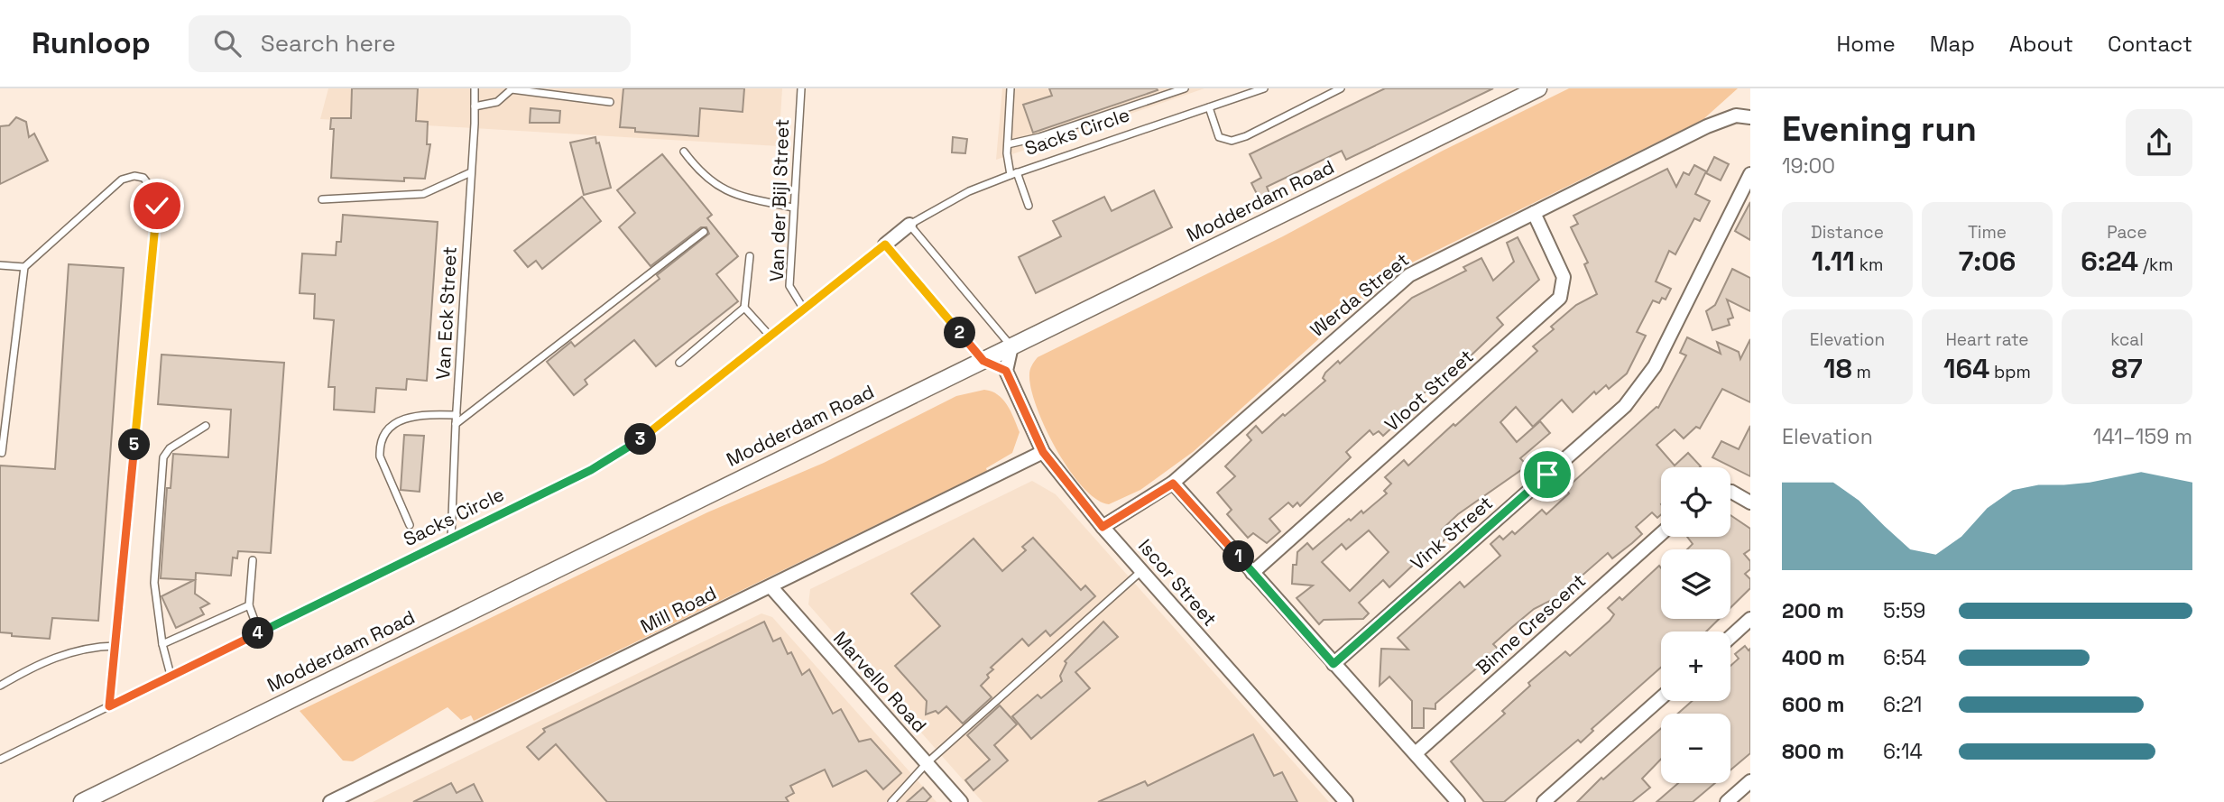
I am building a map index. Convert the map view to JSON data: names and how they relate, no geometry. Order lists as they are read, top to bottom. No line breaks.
{"streets":{"street":["Sacks Circle","Modderdam Road","Werda Street","Vloot Street","Vink Street","Iscor Street","Mill Road","Binne Crescent","Marvello Road"],"lane":["Van der Bijl Street","Van Eck Street"]},"crossings":[["Sacks Circle","Van der Bijl Street"],["Sacks Circle","Van Eck Street"],["Werda Street","Vloot Street"],["Werda Street","Iscor Street"],["Iscor Street","Mill Road"],["Mill Road","Marvello Road"]],"page":{"header":"Runloop","search":"Search here","nav":["Home","Map","About","Contact"],"heading":["Evening run","19:00"],"stats":[["Distance","1.11 km"],["Time","7:06"],["Pace","6:24 /km"],["Elevation","18 m"],["Heart rate","164 bpm"],["kcal","87"]],"pins":["2","3","5","1","4"],"chart":["Elevation","141–159 m"],"map_buttons":["+","−"],"list":[{"name":"200 m","note":"5:59"},{"name":"400 m","note":"6:54"},{"name":"600 m","note":"6:21"},{"name":"800 m","note":"6:14"}]}}
